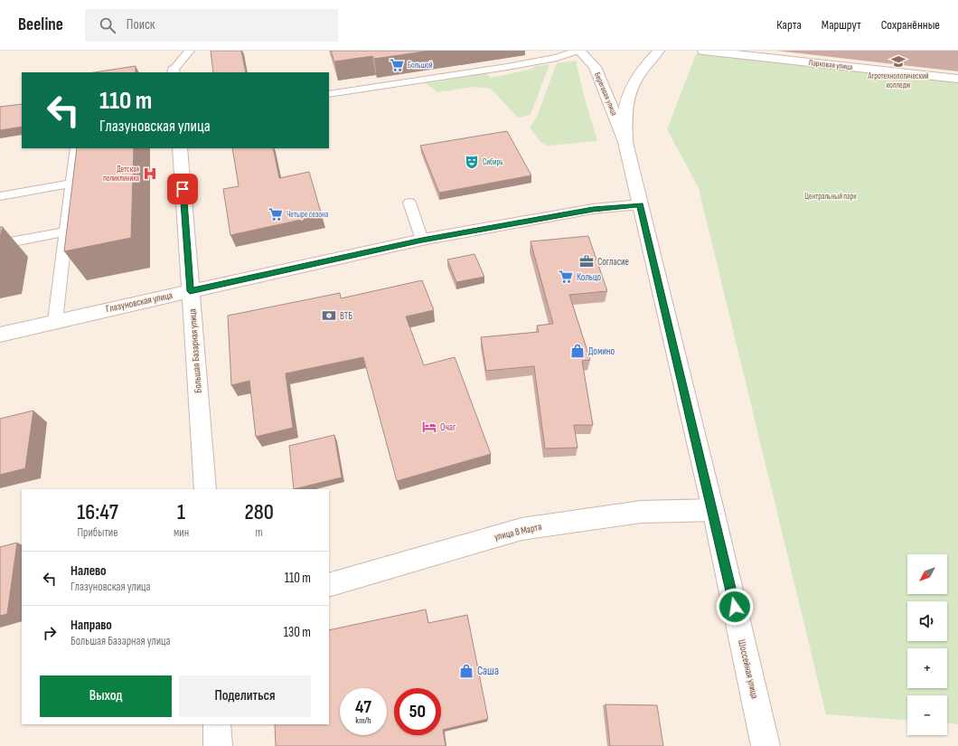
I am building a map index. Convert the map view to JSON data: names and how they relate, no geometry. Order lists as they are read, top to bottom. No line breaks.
{"streets":{"street":["Парковая улица","Береговая улица","Глазуновская улица","Большая Базарная улица","улица 8 Марта","Шоссейная улица"]},"crossings":[["Береговая улица","Шоссейная улица"],["Глазуновская улица","Большая Базарная улица"],["Глазуновская улица","Шоссейная улица"],["улица 8 Марта","Шоссейная улица"]],"parks":["Центральный парк"],"places":{"school or university":["Агротехнологический колледж"],"supermarket":["Большой","Четыре сезона","Кольцо"],"theatre":["Сибирь"],"hospital":["Детская поликлиника"],"office":["Согласие"],"bank":["ВТБ"],"shop":["Домино","Саша"],"hotel":["Очаг"]},"north":"bottom left","page":{"header":"Beeline","search":"Поиск","nav":["Карта","Маршрут","Сохранённые"],"turn":["110 m","Глазуновская улица"],"eta":["16:47","Прибытие","1","мин","280","m"],"list":[{"name":"Налево","note":"Глазуновская улица","value":"110 m"},{"name":"Направо","note":"Большая Базарная улица","value":"130 m"}],"map_buttons":["+","−"],"buttons":["Выход","Поделиться"],"speed":"47 km/h","limit":"50"}}
